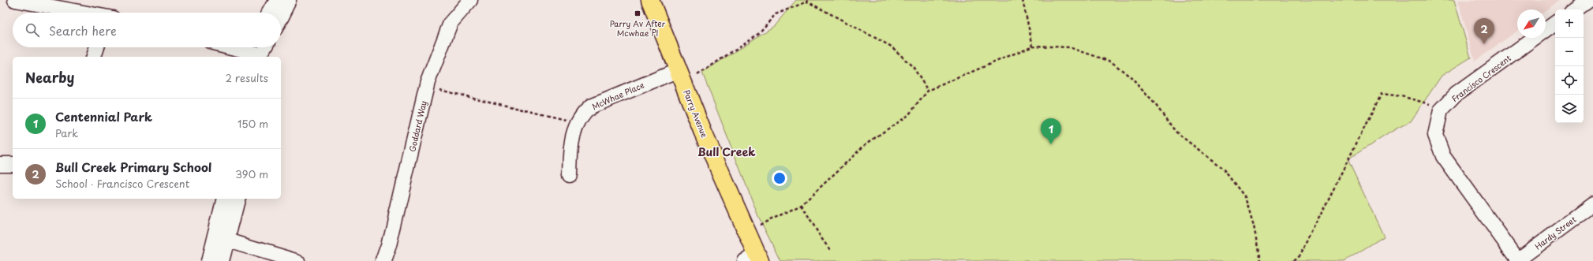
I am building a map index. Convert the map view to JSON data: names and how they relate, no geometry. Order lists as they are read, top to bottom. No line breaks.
{"streets":{"main road":["Parry Avenue"],"street":["Francisco Crescent","McWhae Place","Goddard Way","Hardy Street"]},"crossings":[["McWhae Place","Parry Avenue"]],"districts":["Bull Creek"],"places":{"transit":["Parry Av After Mcwhae Pl"]},"north":"bottom left","page":{"map_buttons":["+","−"],"search":"Search here","pins":["2","1"],"heading":["Nearby","2 results"],"list":[{"mark":"1","name":"Centennial Park","note":"Park","value":"150 m"},{"mark":"2","name":"Bull Creek Primary School","note":"School · Francisco Crescent","value":"390 m"}]}}
